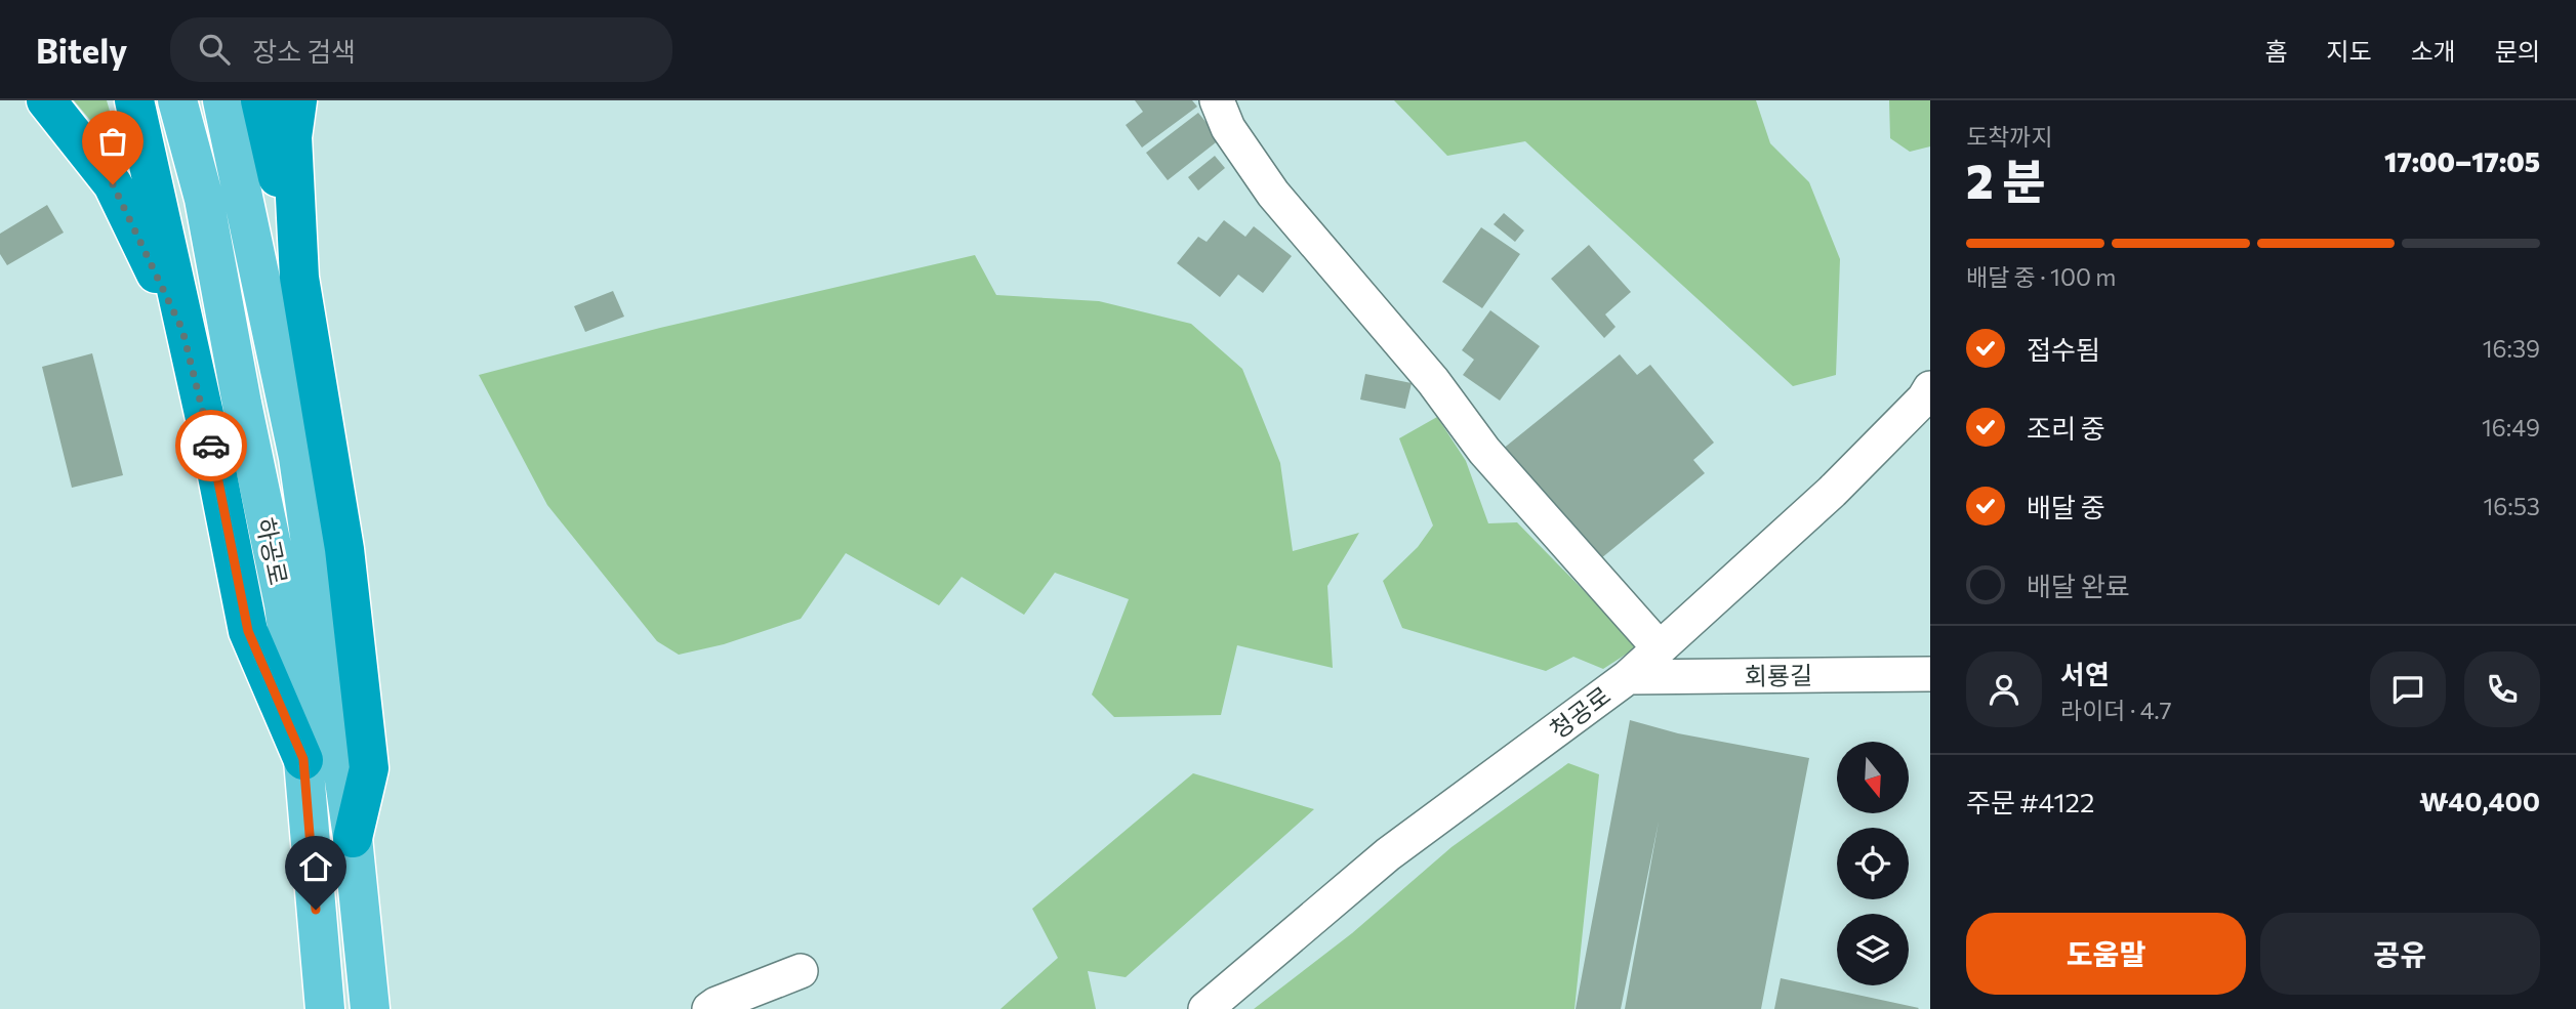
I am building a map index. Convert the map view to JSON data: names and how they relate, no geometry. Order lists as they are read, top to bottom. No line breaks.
{"streets":{"main road":["하공로"],"street":["회룡길","청공로"]},"crossings":[["회룡길","청공로"]],"north":"bottom","page":{"header":"Bitely","search":"장소 검색","nav":["홈","지도","소개","문의"],"heading":["2 분","도착까지","17:00–17:05"],"panel":["서연","라이더 · 4.7","주문 #4122","₩40,400"],"bar":"배달 중 · 100 m","list":[["접수됨","16:39"],["조리 중","16:49"],["배달 중","16:53"],"배달 완료"],"buttons":["도움말","공유"]}}
